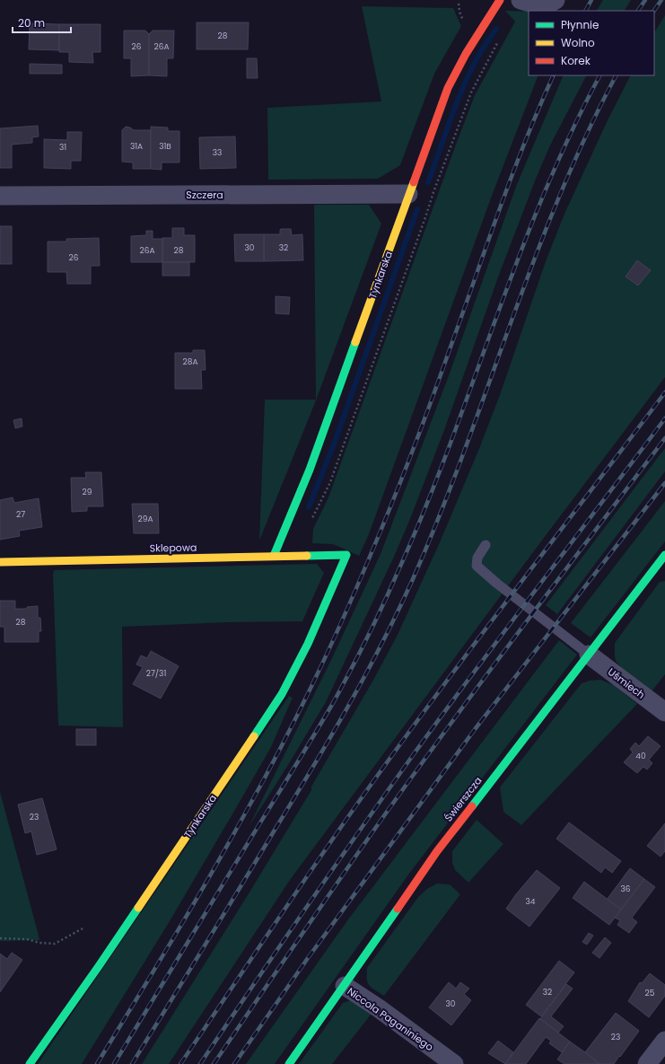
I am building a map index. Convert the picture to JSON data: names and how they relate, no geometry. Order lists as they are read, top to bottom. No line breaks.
{"streets":{"street":["Szczera","Tynkarska","Sklepowa","Uśmiech","Świerszcza","Niccola Paganiniego"]},"crossings":[["Szczera","Tynkarska"],["Tynkarska","Sklepowa"],["Uśmiech","Świerszcza"],["Świerszcza","Niccola Paganiniego"]],"house_numbers":["28","26","26A","31A","31B","31","33","30","32","26A","28","26","28A","29","27","29A","28","27/31","40","23","36","34","32","25","30","23"],"legend":["Płynnie","Wolno","Korek"],"scale_bar":"20 m"}
